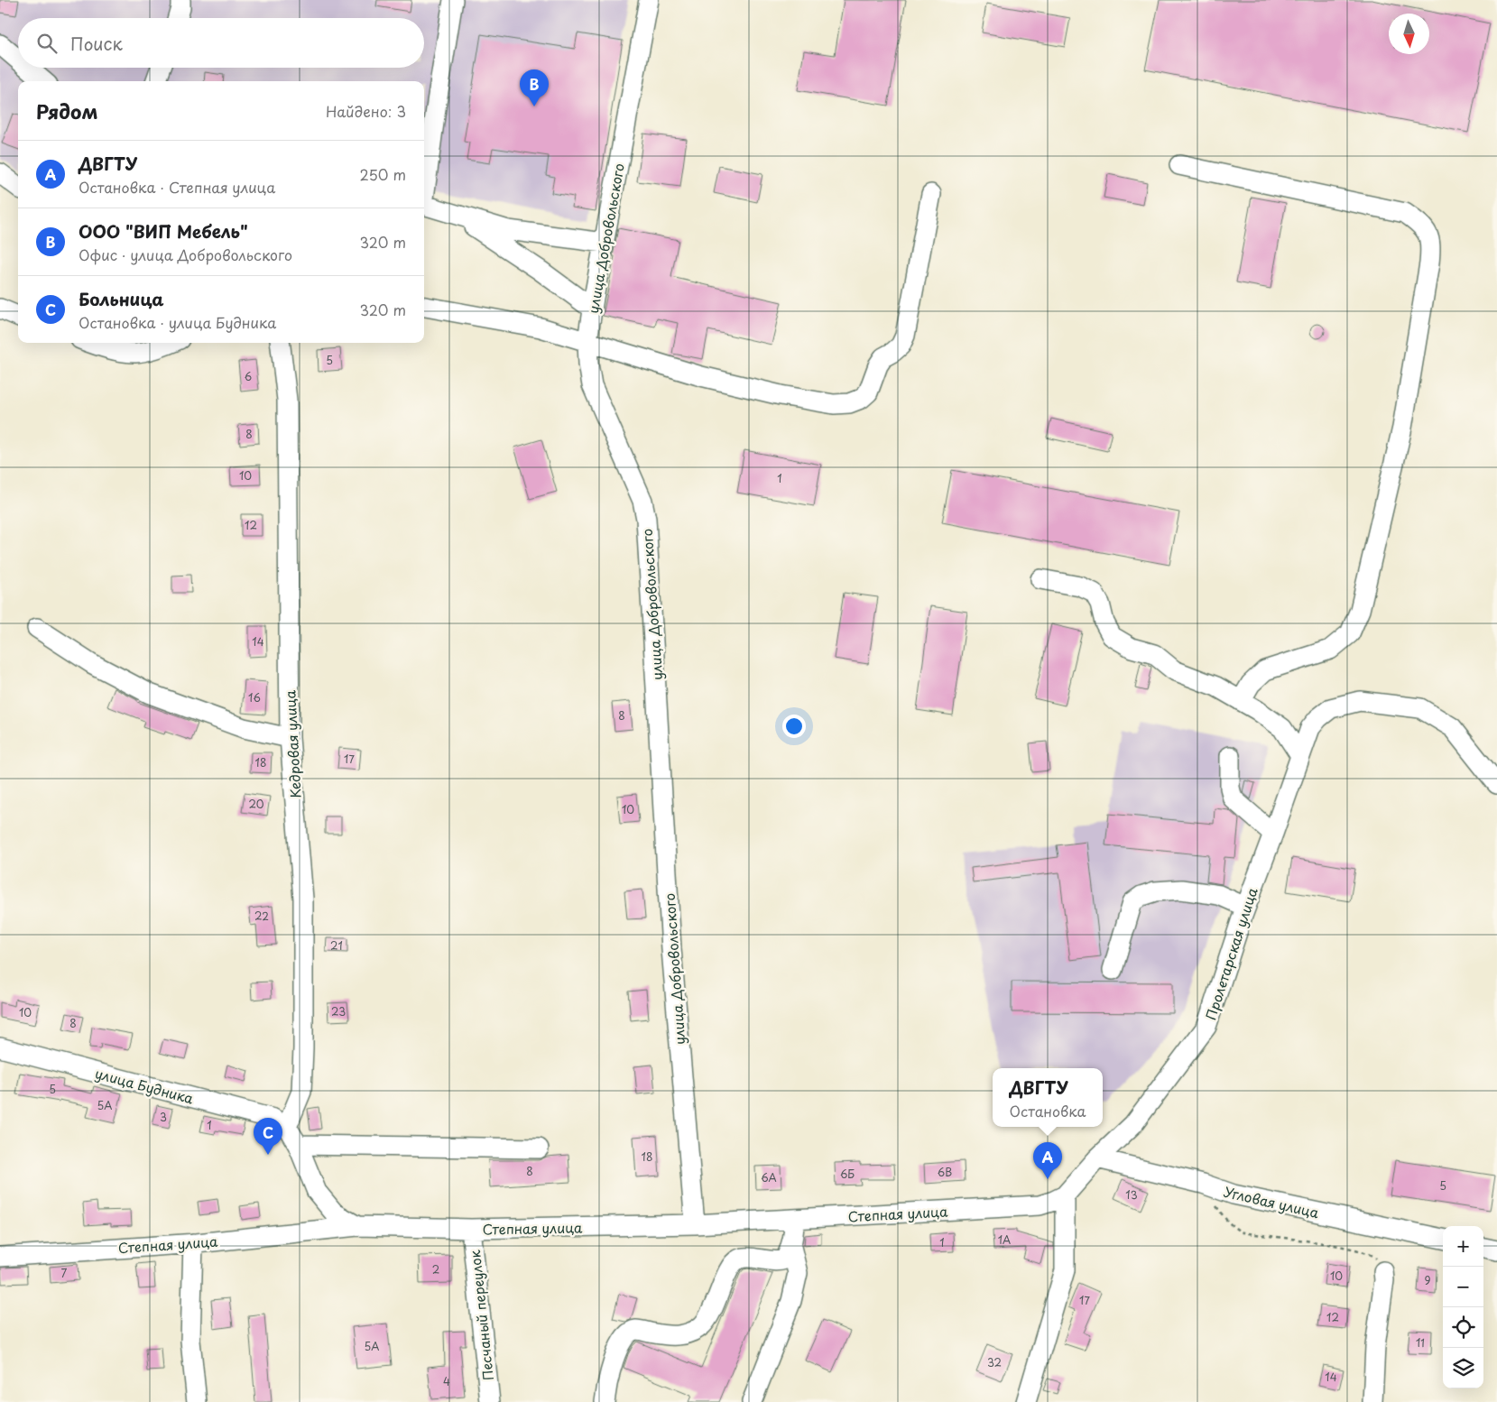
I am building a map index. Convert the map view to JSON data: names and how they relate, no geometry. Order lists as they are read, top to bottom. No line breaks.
{"streets":{"street":["улица Добровольского","Кедровая улица","Пролетарская улица","улица Будника","Угловая улица","Степная улица","Песчаный переулок"]},"crossings":[["улица Добровольского","Степная улица"],["Кедровая улица","улица Будника"],["Пролетарская улица","Угловая улица"],["Пролетарская улица","Степная улица"],["Степная улица","Песчаный переулок"]],"house_numbers":["5","6","8","10","1","12","14","16","8","17","18","20","10","22","21","23","10","8","5","5А","3","1","18","8","6В","6Б","6А","5","13","1А","1","2","7","10","9","17","12","11","5А","32","14","4"],"north":"bottom","page":{"search":"Поиск","pins":["B","C","A"],"heading":["Рядом","Найдено: 3"],"list":[{"mark":"A","name":"ДВГТУ","note":"Остановка · Степная улица","value":"250 m"},{"mark":"B","name":"ООО \"ВИП Мебель\"","note":"Офис · улица Добровольского","value":"320 m"},{"mark":"C","name":"Больница","note":"Остановка · улица Будника","value":"320 m"}],"popup":["ДВГТУ","Остановка"],"map_buttons":["+","−"]}}
